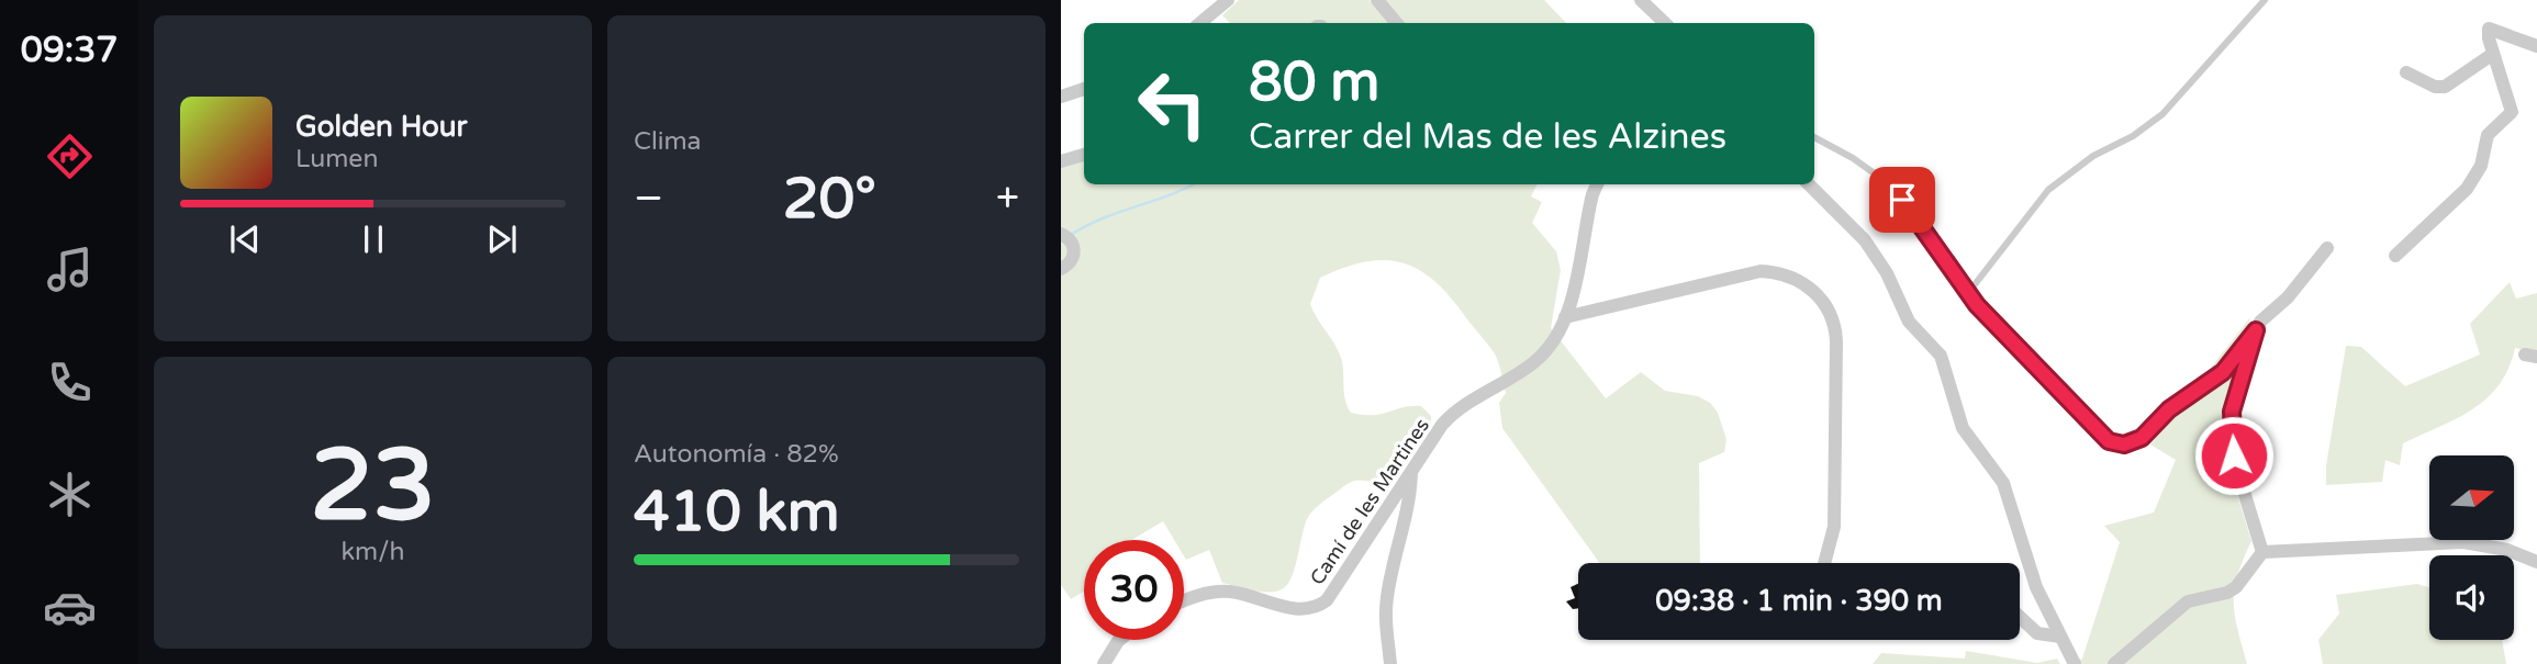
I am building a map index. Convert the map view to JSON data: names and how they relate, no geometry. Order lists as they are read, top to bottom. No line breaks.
{"streets":{"street":["Camí de les Martines"]},"north":"right","page":{"tabs":"09:37","tile":["Clima",["23","km/h"],["Autonomía · 82%","410 km"]],"turn":["80 m","Carrer del Mas de les Alzines"],"song":["Golden Hour","Lumen"],"heat":["−","20°","+"],"limit":"30","trip":"09:38 · 1 min · 390 m"}}
